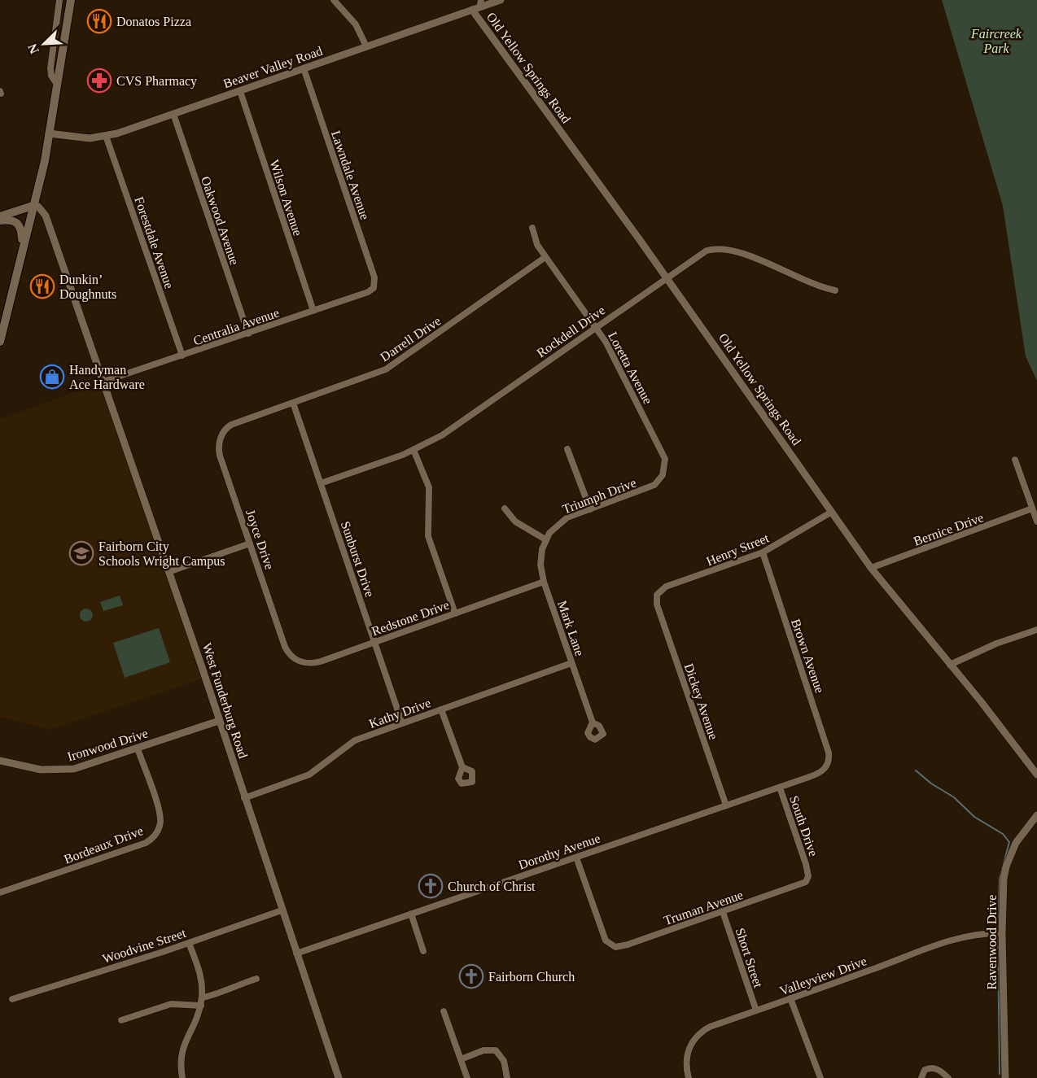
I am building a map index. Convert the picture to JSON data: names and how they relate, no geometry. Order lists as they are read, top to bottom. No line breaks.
{"streets":{"street":["Beaver Valley Road","Old Yellow Springs Road","Lawndale Avenue","Wilson Avenue","Oakwood Avenue","Forestdale Avenue","Centralia Avenue","Rockdell Drive","Darrell Drive","Loretta Avenue","Triumph Drive","Bernice Drive","Joyce Drive","Henry Street","Sunburst Drive","Redstone Drive","Mark Lane","Brown Avenue","West Funderburg Road","Dickey Avenue","Kathy Drive","Ironwood Drive","South Drive","Bordeaux Drive","Dorothy Avenue","Truman Avenue","Ravenwood Drive","Woodvine Street","Short Street","Valleyview Drive"]},"crossings":[["Beaver Valley Road","Old Yellow Springs Road"],["Beaver Valley Road","Lawndale Avenue"],["Beaver Valley Road","Wilson Avenue"],["Beaver Valley Road","Oakwood Avenue"],["Beaver Valley Road","Forestdale Avenue"],["Old Yellow Springs Road","Rockdell Drive"],["Old Yellow Springs Road","Bernice Drive"],["Old Yellow Springs Road","Henry Street"],["Lawndale Avenue","Centralia Avenue"],["Wilson Avenue","Centralia Avenue"],["Oakwood Avenue","Centralia Avenue"],["Forestdale Avenue","Centralia Avenue"],["Centralia Avenue","West Funderburg Road"],["Rockdell Drive","Loretta Avenue"],["Rockdell Drive","Sunburst Drive"],["Darrell Drive","Loretta Avenue"],["Darrell Drive","Joyce Drive"],["Darrell Drive","Sunburst Drive"],["Loretta Avenue","Triumph Drive"],["Triumph Drive","Mark Lane"],["Joyce Drive","Redstone Drive"],["Henry Street","Brown Avenue"],["Henry Street","Dickey Avenue"],["Sunburst Drive","Redstone Drive"],["Sunburst Drive","Kathy Drive"],["Redstone Drive","Mark Lane"],["Mark Lane","Kathy Drive"],["Brown Avenue","Dorothy Avenue"],["West Funderburg Road","Kathy Drive"],["West Funderburg Road","Ironwood Drive"],["West Funderburg Road","Dorothy Avenue"],["West Funderburg Road","Woodvine Street"],["Dickey Avenue","Dorothy Avenue"],["Ironwood Drive","Bordeaux Drive"],["South Drive","Dorothy Avenue"],["South Drive","Truman Avenue"],["Dorothy Avenue","Truman Avenue"],["Truman Avenue","Short Street"],["Ravenwood Drive","Valleyview Drive"],["Short Street","Valleyview Drive"]],"parks":["Faircreek Park"],"places":{"restaurant":["Donatos Pizza","Dunkin’ Doughnuts"],"pharmacy":["CVS Pharmacy"],"shop":["Handyman Ace Hardware"],"school or university":["Fairborn City Schools Wright Campus"],"church":["Church of Christ","Fairborn Church"]},"north":"bottom left"}
